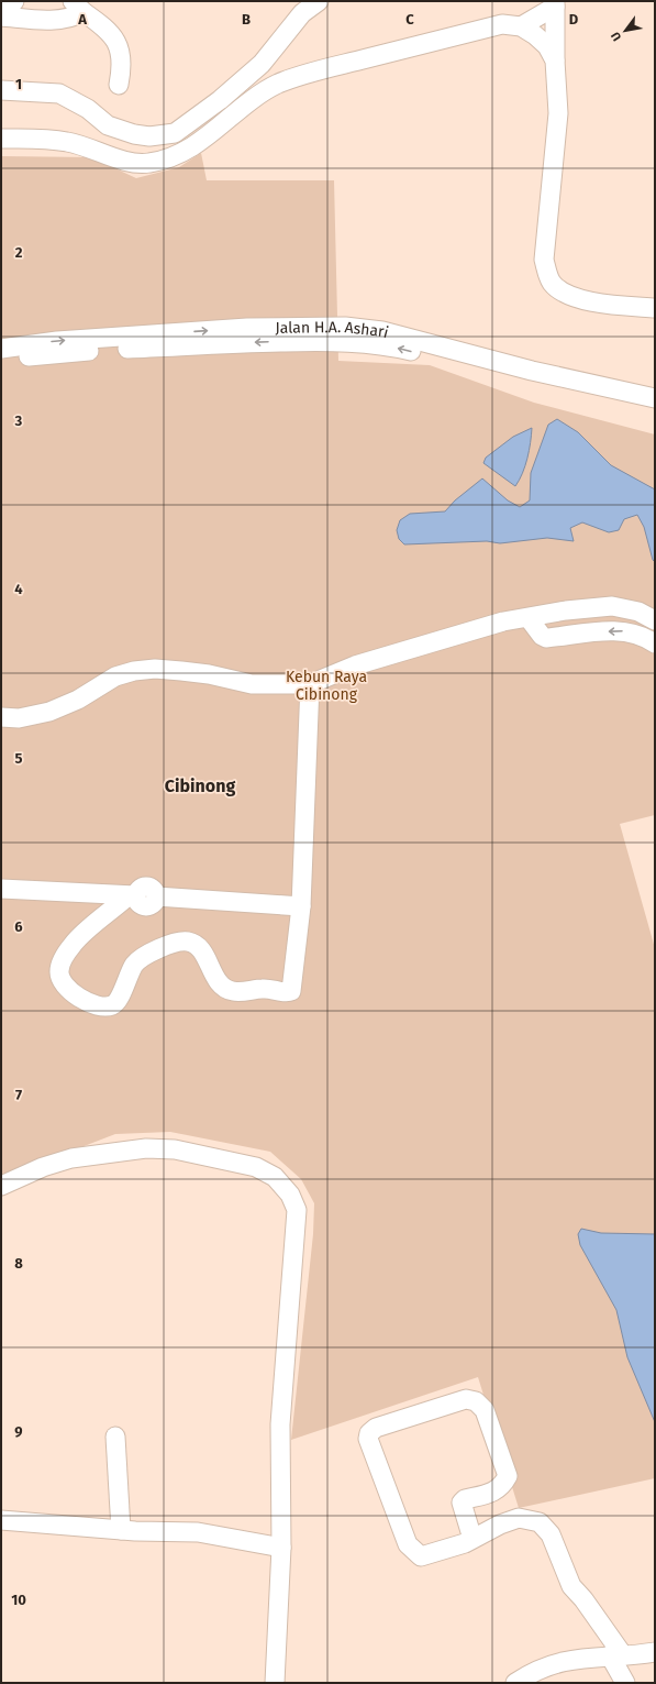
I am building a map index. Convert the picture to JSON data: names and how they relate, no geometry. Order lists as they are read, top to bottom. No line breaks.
{"streets":{"street":["Jalan H.A. Ashari"]},"districts":["Cibinong"],"parks":["Kebun Raya Cibinong"],"north":"bottom left","grid":{"columns":["A","B","C","D"],"rows":["1","2","3","4","5","6","7","8","9","10"]}}
